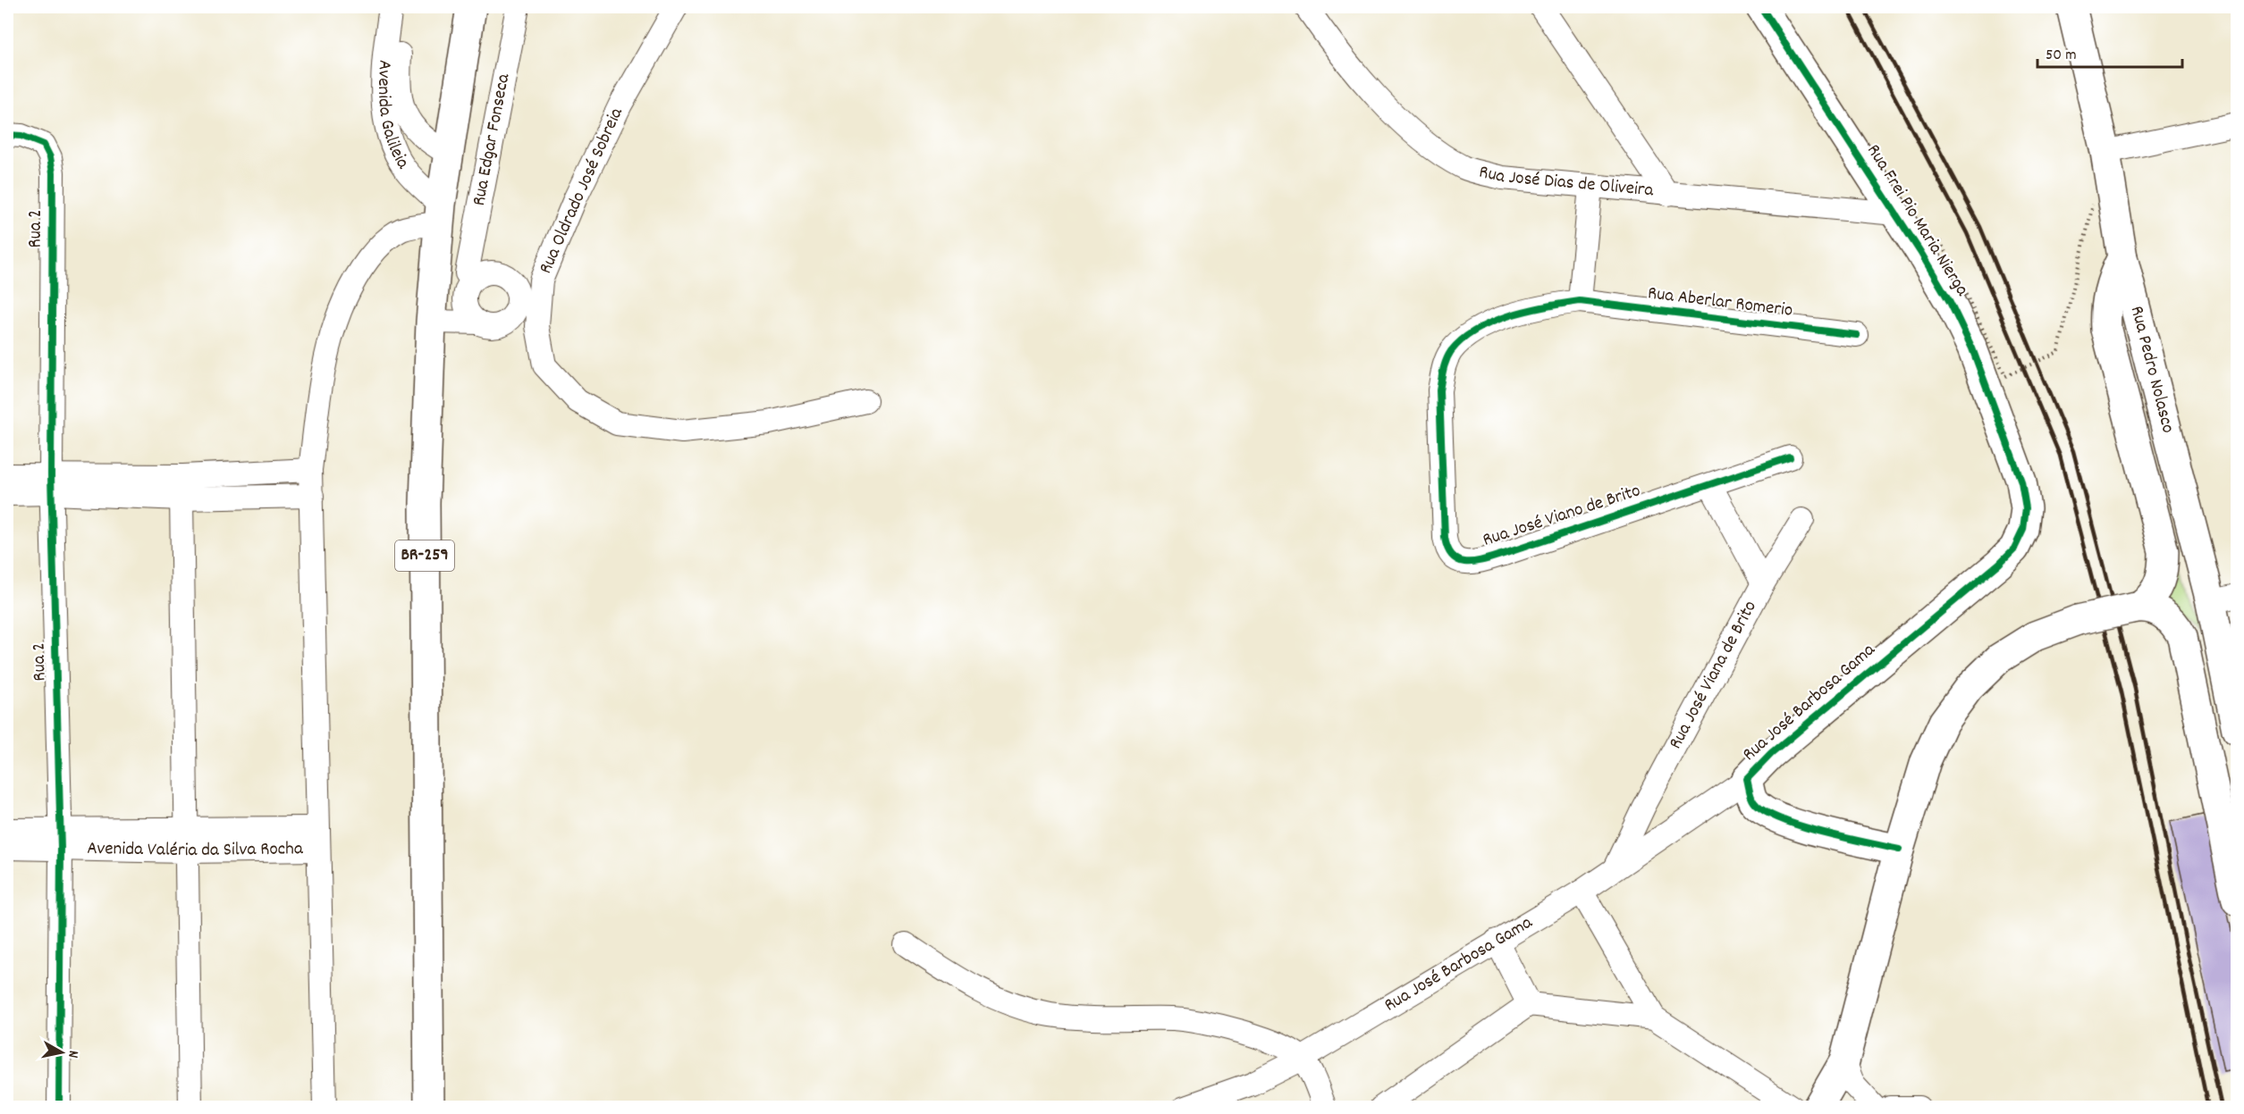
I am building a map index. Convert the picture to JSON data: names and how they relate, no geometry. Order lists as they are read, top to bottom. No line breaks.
{"streets":{"main road":["Rua Frei Pio Maria Nierga","Rua Pedro Nolasco","BR-259","Rua José Barbosa Gama"],"street":["Avenida Galileia","Rua Edgar Fonseca","Rua José Dias de Oliveira","Rua Oldrado José Sobreia","Rua 2","Rua Aberlar Romerio","Rua José Viano de Brito","Rua José Viana de Brito","Avenida Valéria da Silva Rocha"]},"crossings":[["Avenida Galileia","BR-259"],["Rua José Dias de Oliveira","Rua Frei Pio Maria Nierga"],["Rua Frei Pio Maria Nierga","Rua José Barbosa Gama"],["Rua 2","Avenida Valéria da Silva Rocha"],["Rua Aberlar Romerio","Rua José Viano de Brito"],["Rua José Viano de Brito","Rua José Viana de Brito"],["Rua José Viana de Brito","Rua José Barbosa Gama"]],"scale_bar":"50 m","north":"right"}
